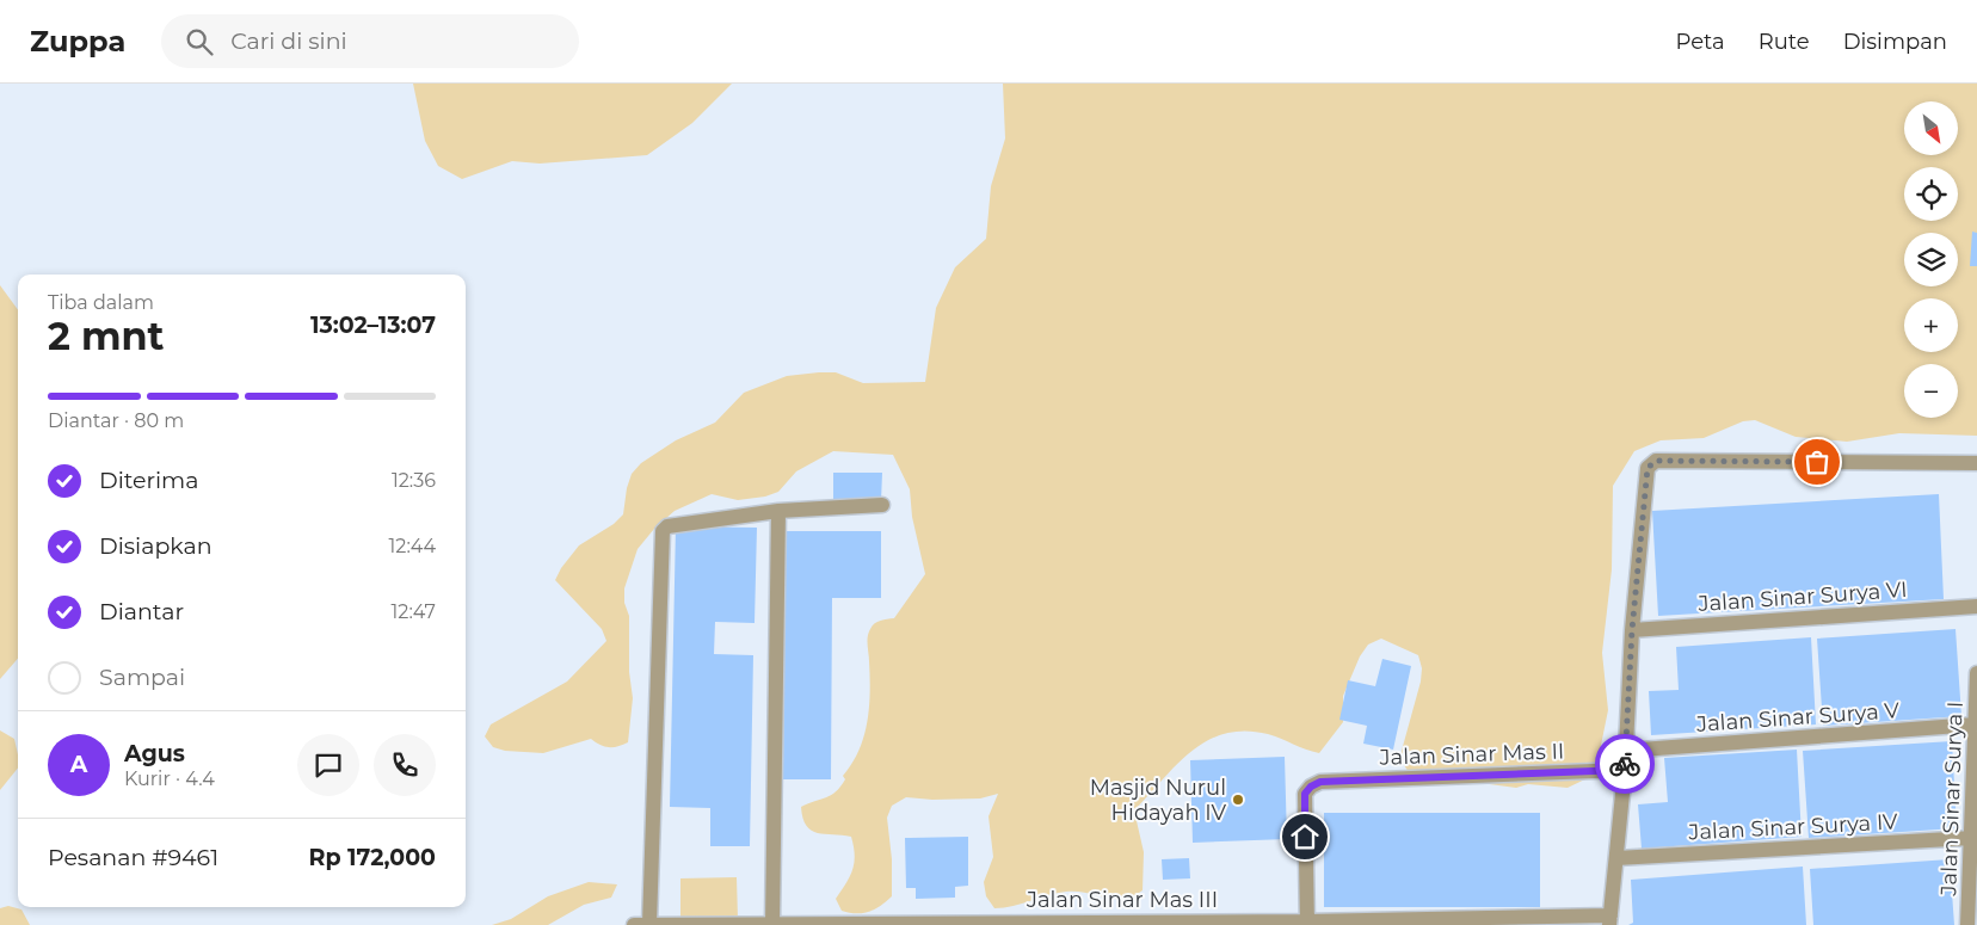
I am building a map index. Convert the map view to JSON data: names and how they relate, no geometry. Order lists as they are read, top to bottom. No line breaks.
{"streets":{"street":["Jalan Sinar Surya VI","Jalan Sinar Surya V","Jalan Sinar Mas II","Jalan Sinar Surya I","Jalan Sinar Surya IV","Jalan Sinar Mas III"]},"crossings":[["Jalan Sinar Surya V","Jalan Sinar Surya I"],["Jalan Sinar Mas II","Jalan Sinar Mas III"],["Jalan Sinar Surya I","Jalan Sinar Surya IV"]],"places":["Masjid Nurul Hidayah IV"],"north":"bottom right","page":{"header":"Zuppa","search":"Cari di sini","nav":["Peta","Rute","Disimpan"],"map_buttons":["+","−"],"heading":["2 mnt","Tiba dalam","13:02–13:07"],"panel":["Agus","Kurir · 4.4","Pesanan #9461","Rp 172,000"],"bar":"Diantar · 80 m","list":[["Diterima","12:36"],["Disiapkan","12:44"],["Diantar","12:47"],"Sampai"],"round":"A"}}
